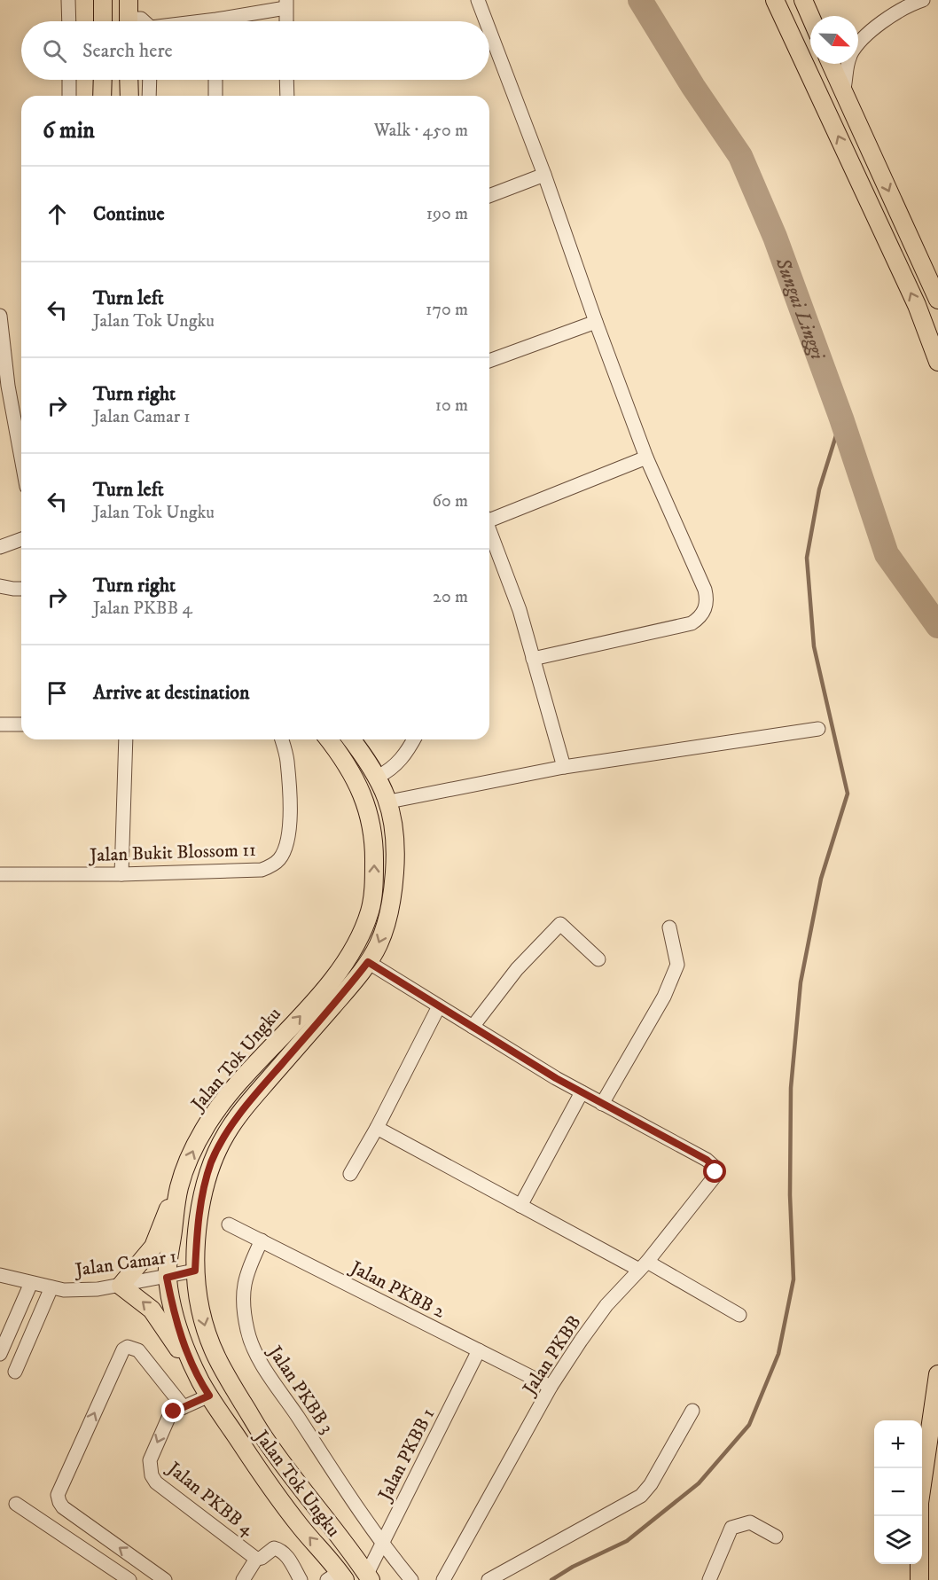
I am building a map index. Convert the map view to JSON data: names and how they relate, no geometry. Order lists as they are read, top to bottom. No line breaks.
{"streets":{"main road":["Jalan Tok Ungku"],"street":["Jalan Bukit Blossom 11","Jalan Camar 1","Jalan PKBB 2","Jalan PKBB","Jalan PKBB 3","Jalan PKBB 1","Jalan PKBB 4"]},"crossings":[["Jalan Tok Ungku","Jalan Camar 1"],["Jalan Tok Ungku","Jalan PKBB 1"],["Jalan Tok Ungku","Jalan PKBB 4"],["Jalan PKBB 2","Jalan PKBB"],["Jalan PKBB 2","Jalan PKBB 3"],["Jalan PKBB 2","Jalan PKBB 1"],["Jalan PKBB 3","Jalan PKBB 1"]],"water":["Sungai Linggi"],"north":"bottom right","page":{"search":"Search here","heading":["6 min","Walk · 450 m"],"list":[["Continue","190 m"],["Turn left","Jalan Tok Ungku","170 m"],["Turn right","Jalan Camar 1","10 m"],["Turn left","Jalan Tok Ungku","60 m"],["Turn right","Jalan PKBB 4","20 m"],"Arrive at destination"],"map_buttons":["+","−"]}}
